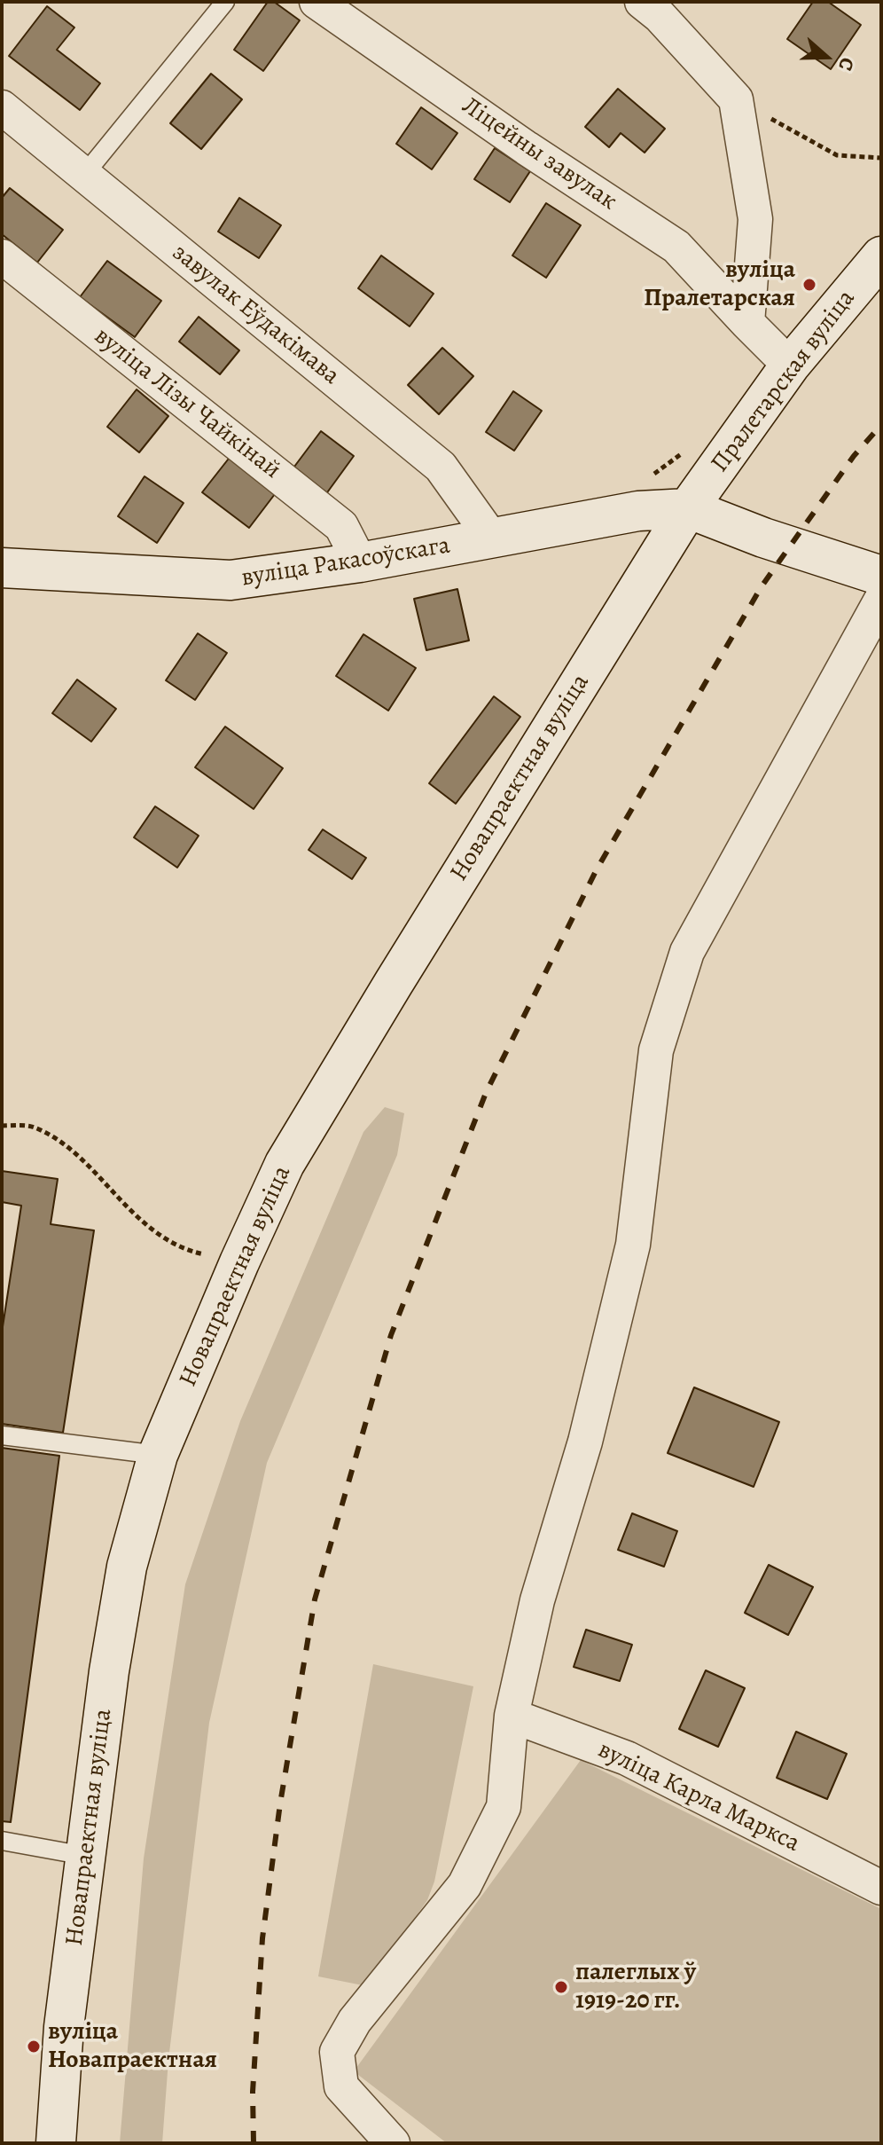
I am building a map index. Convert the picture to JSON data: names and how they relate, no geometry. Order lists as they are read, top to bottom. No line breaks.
{"streets":{"street":["Ліцейны завулак","завулак Еўдакімава","Пралетарская вуліца","вуліца Лізы Чайкінай","вуліца Ракасоўскага","Новапраектная вуліца","вуліца Карла Маркса"]},"crossings":[["завулак Еўдакімава","вуліца Ракасоўскага"],["Пралетарская вуліца","вуліца Ракасоўскага"],["Пралетарская вуліца","Новапраектная вуліца"],["вуліца Лізы Чайкінай","вуліца Ракасоўскага"],["вуліца Ракасоўскага","Новапраектная вуліца"]],"places":["вуліца Пралетарская","палеглых ў 1919-20 гг.","вуліца Новапраектная"],"north":"right"}
